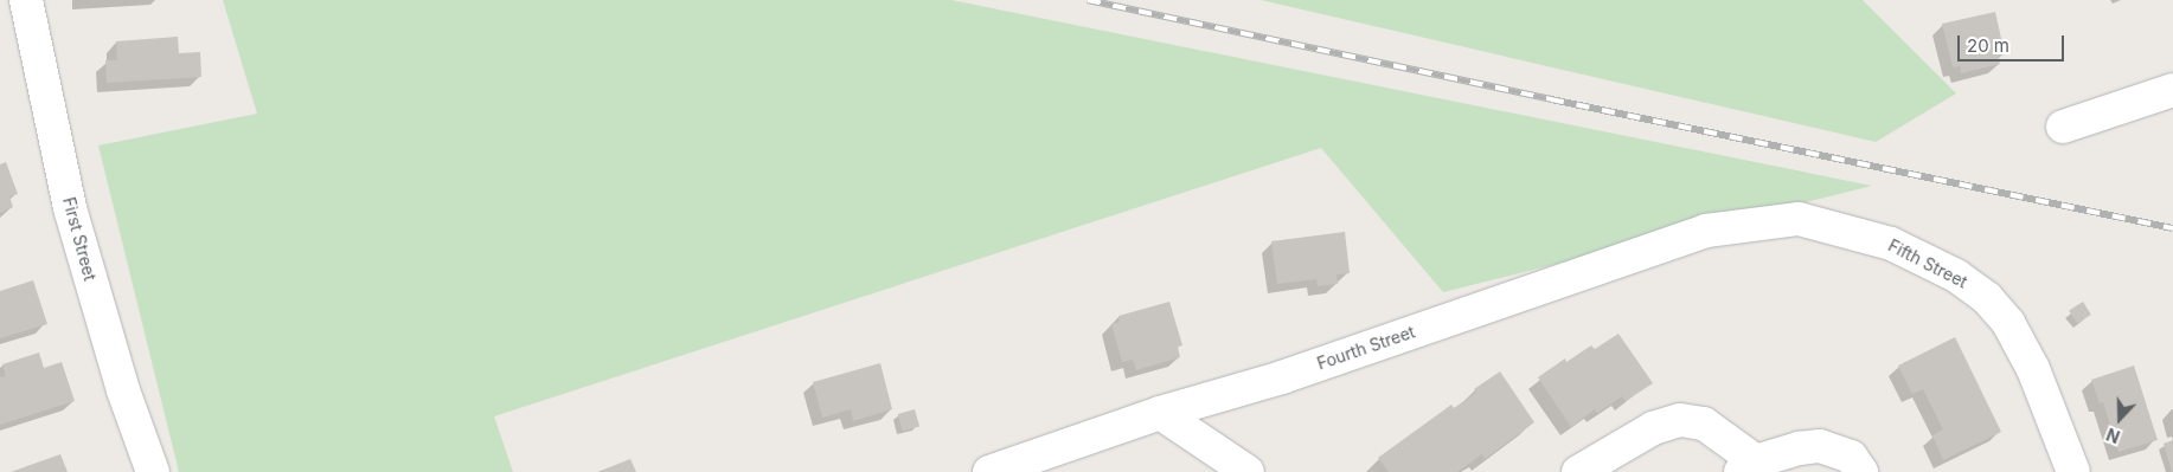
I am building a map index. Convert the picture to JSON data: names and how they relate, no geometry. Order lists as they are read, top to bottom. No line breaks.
{"streets":{"street":["First Street","Fifth Street","Fourth Street"]},"crossings":[["Fifth Street","Fourth Street"]],"scale_bar":"20 m","north":"bottom"}
